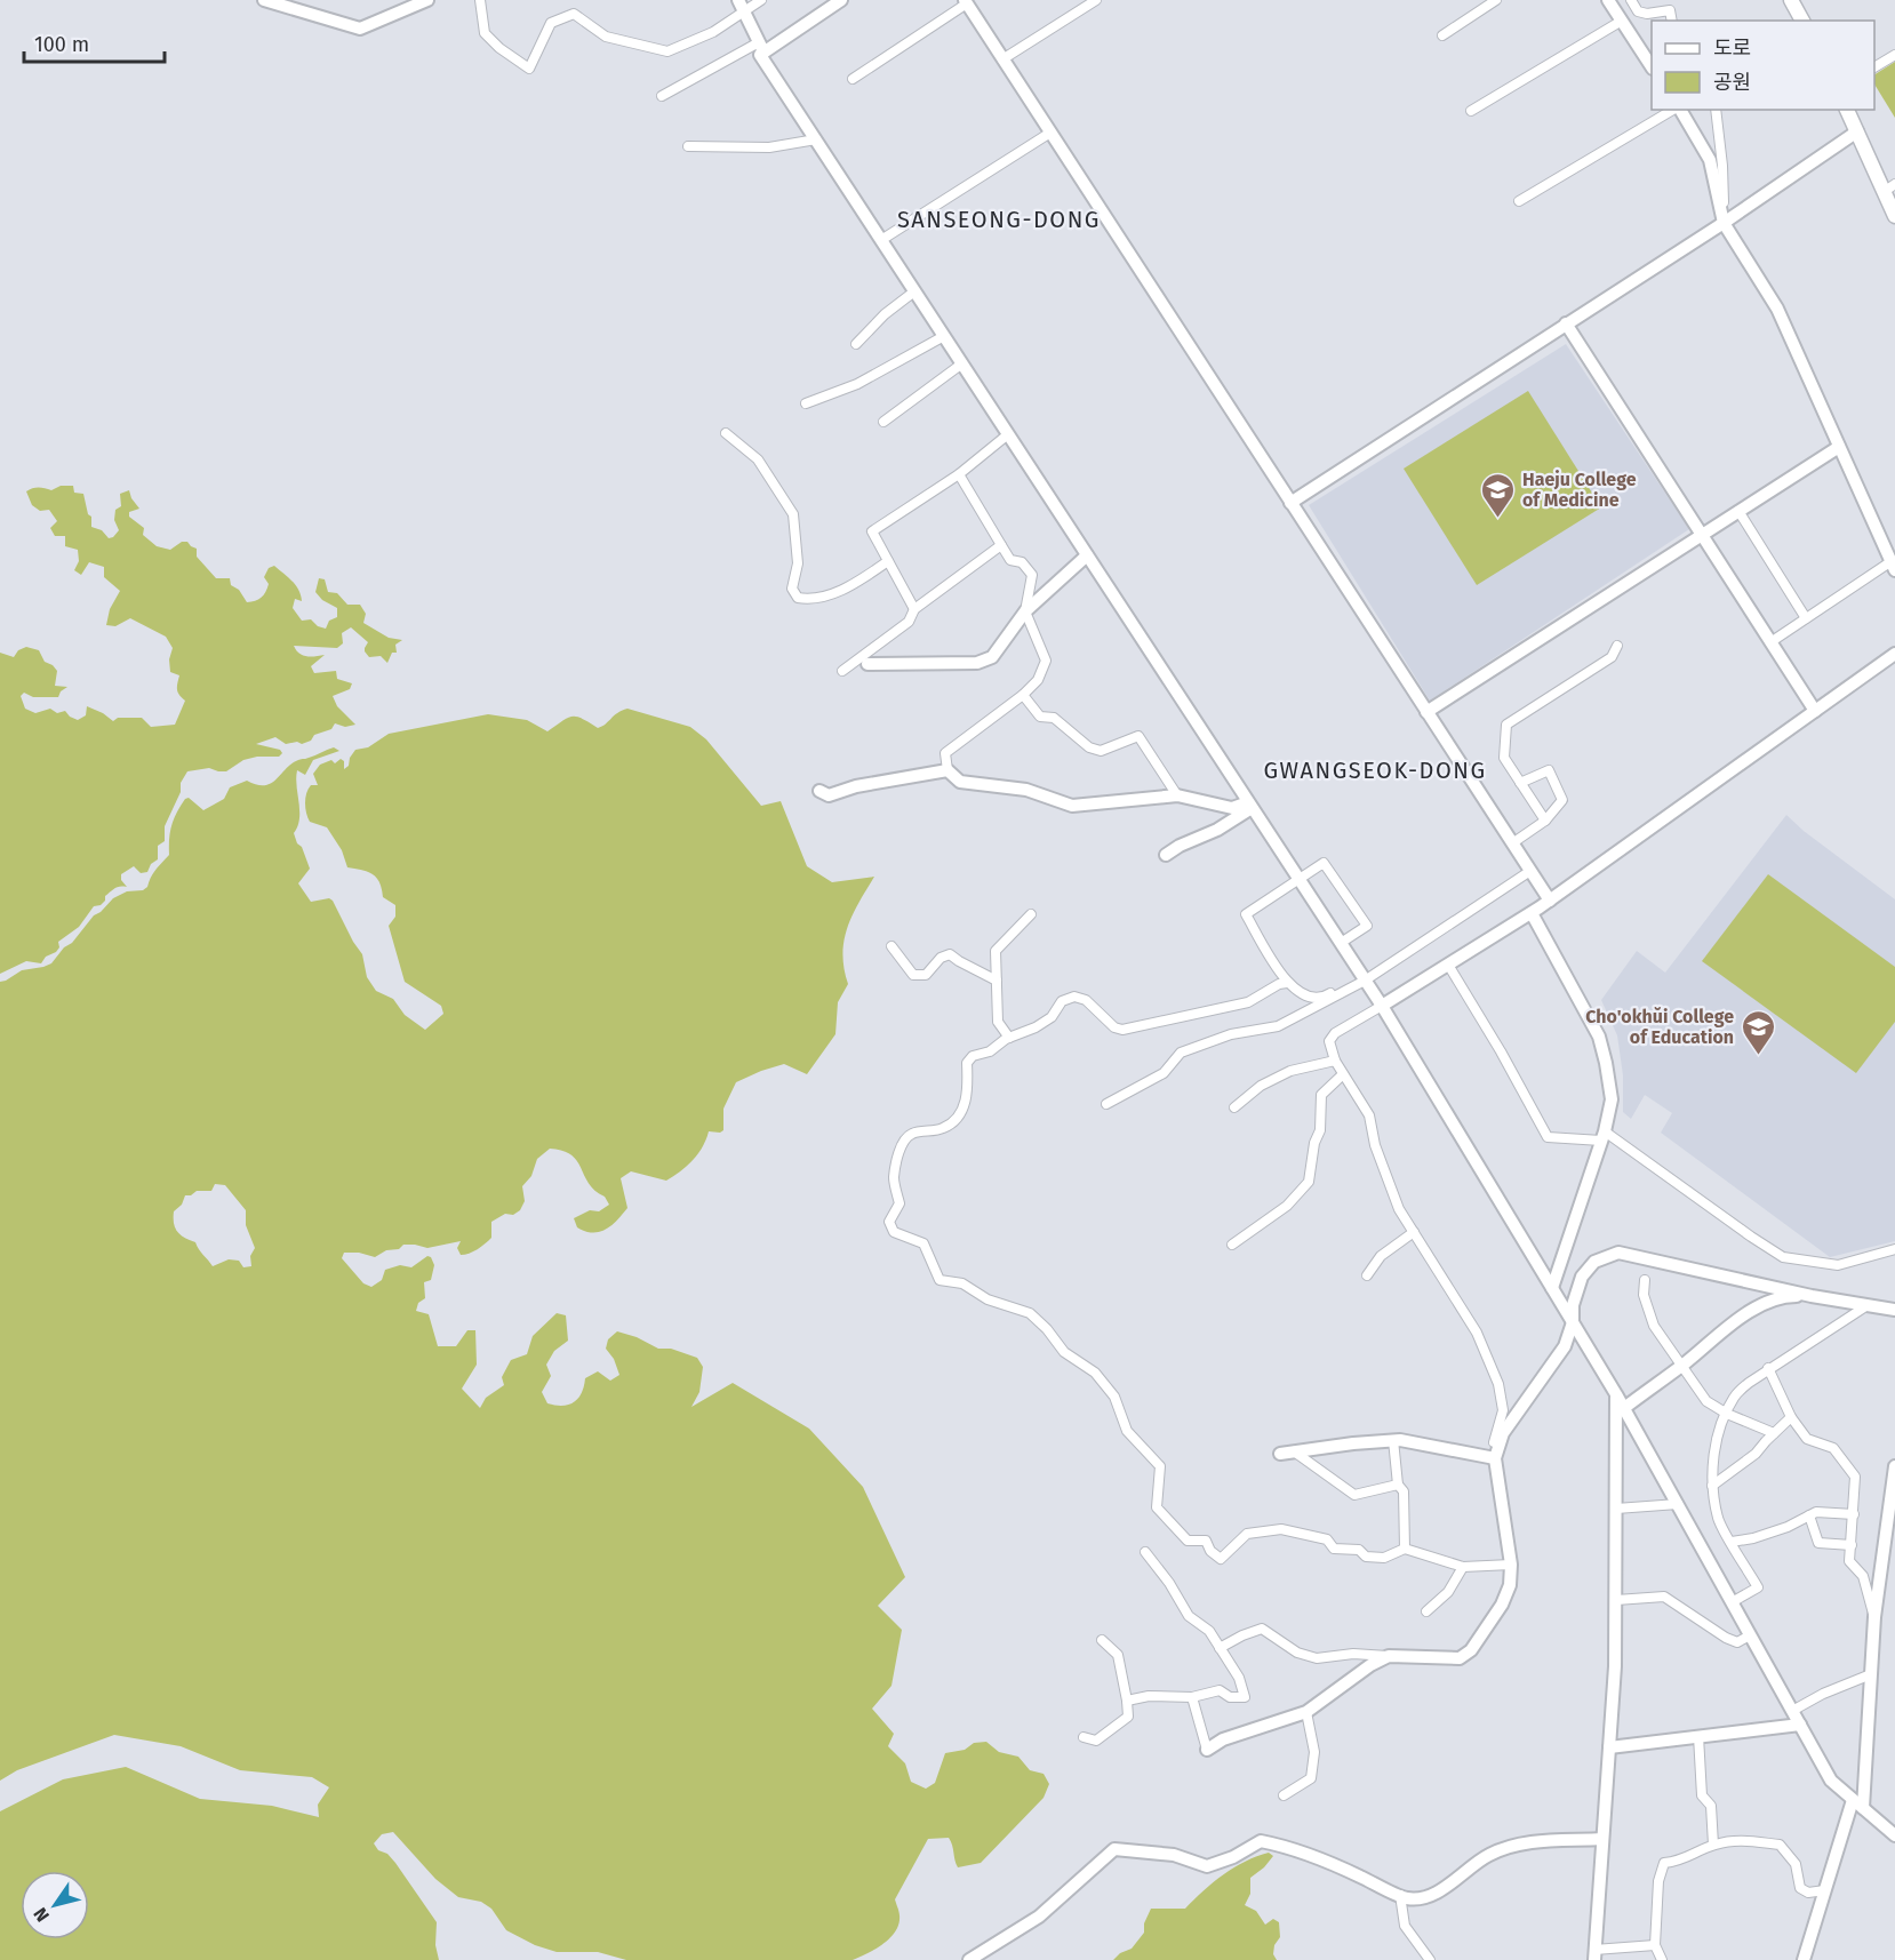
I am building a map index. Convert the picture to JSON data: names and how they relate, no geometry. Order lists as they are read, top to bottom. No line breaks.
{"districts":["SANSEONG-DONG","GWANGSEOK-DONG"],"places":{"school or university":["Haeju College of Medicine","Cho'okhŭi College of Education"]},"legend":["도로","공원"],"scale_bar":"100 m","north":"bottom left"}
